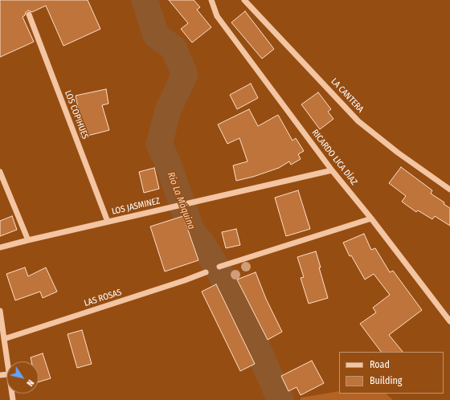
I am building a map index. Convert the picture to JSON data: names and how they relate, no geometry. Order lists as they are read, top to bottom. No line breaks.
{"streets":{"street":["LA CANTERA","LOS COPIHUES","RICARDO LICA DÍAZ","LOS JASMINEZ","LAS ROSAS"]},"crossings":[["LOS COPIHUES","LOS JASMINEZ"],["RICARDO LICA DÍAZ","LOS JASMINEZ"]],"water":["Río La Máquina"],"legend":["Road","Building"],"north":"bottom right"}
